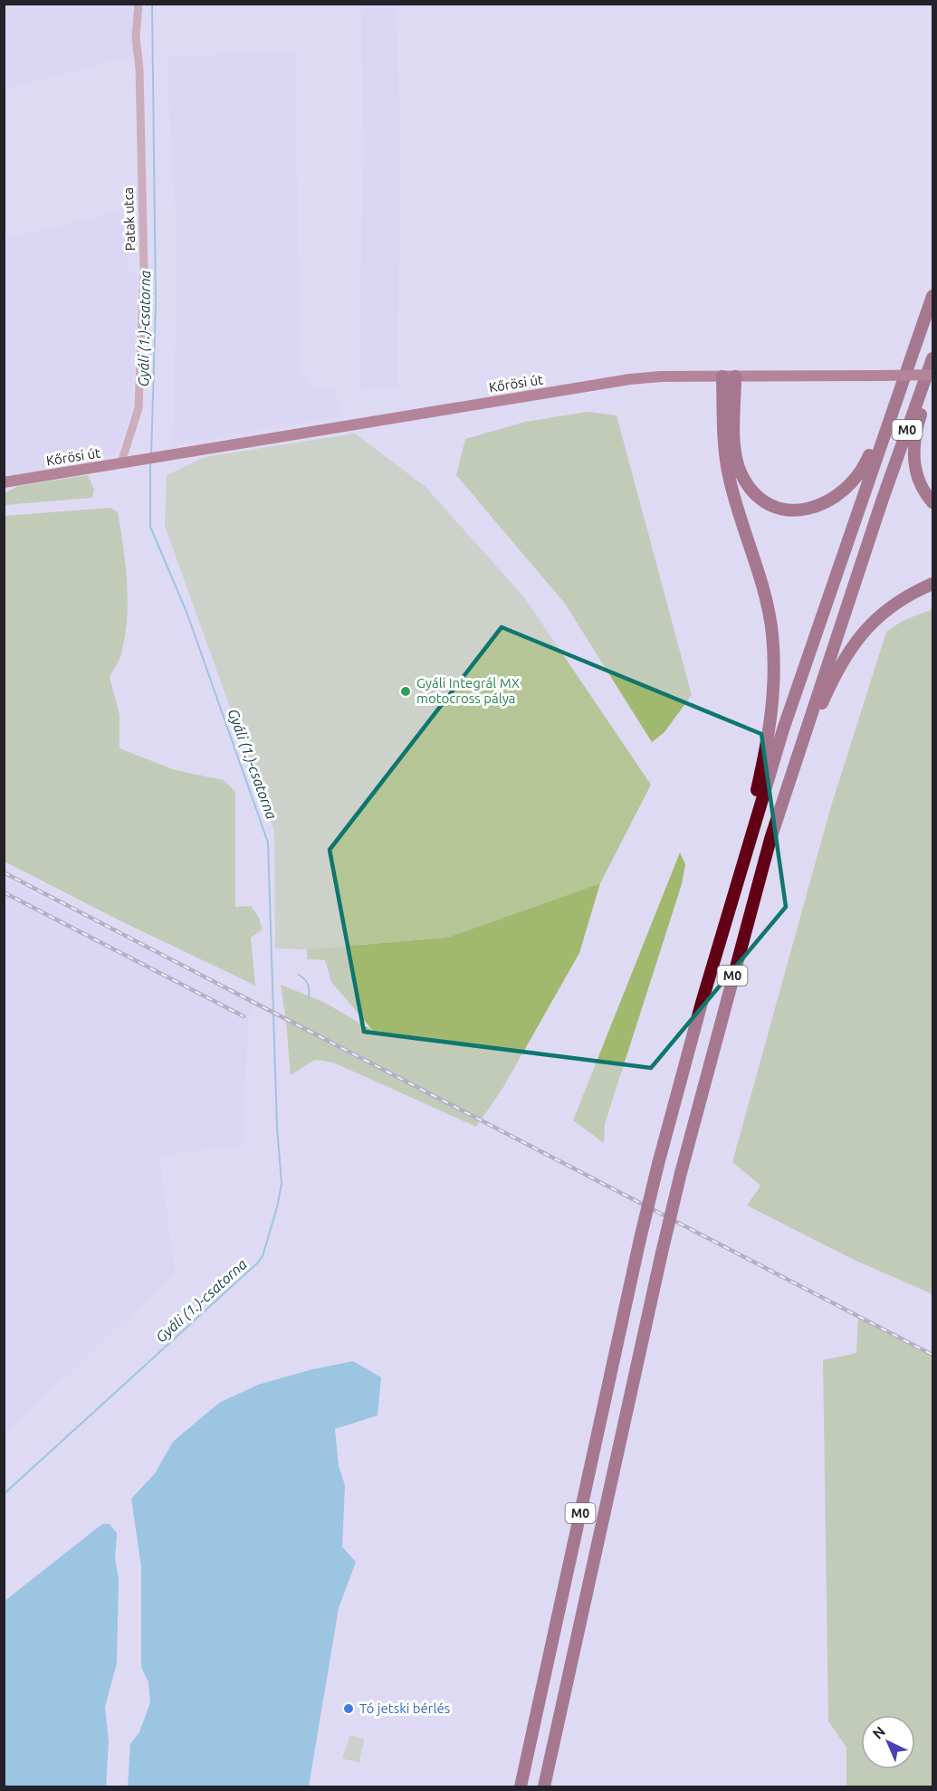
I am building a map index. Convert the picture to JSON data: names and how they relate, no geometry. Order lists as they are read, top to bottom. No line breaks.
{"streets":{"highway":["M0"],"main road":["Kőrösi út"],"street":["Patak utca"]},"crossings":[["Patak utca","Kőrösi út"]],"water":["Gyáli (1.)-csatorna"],"places":["Gyáli Integrál MX motocross pálya","Tó jetski bérlés"],"north":"top left"}
